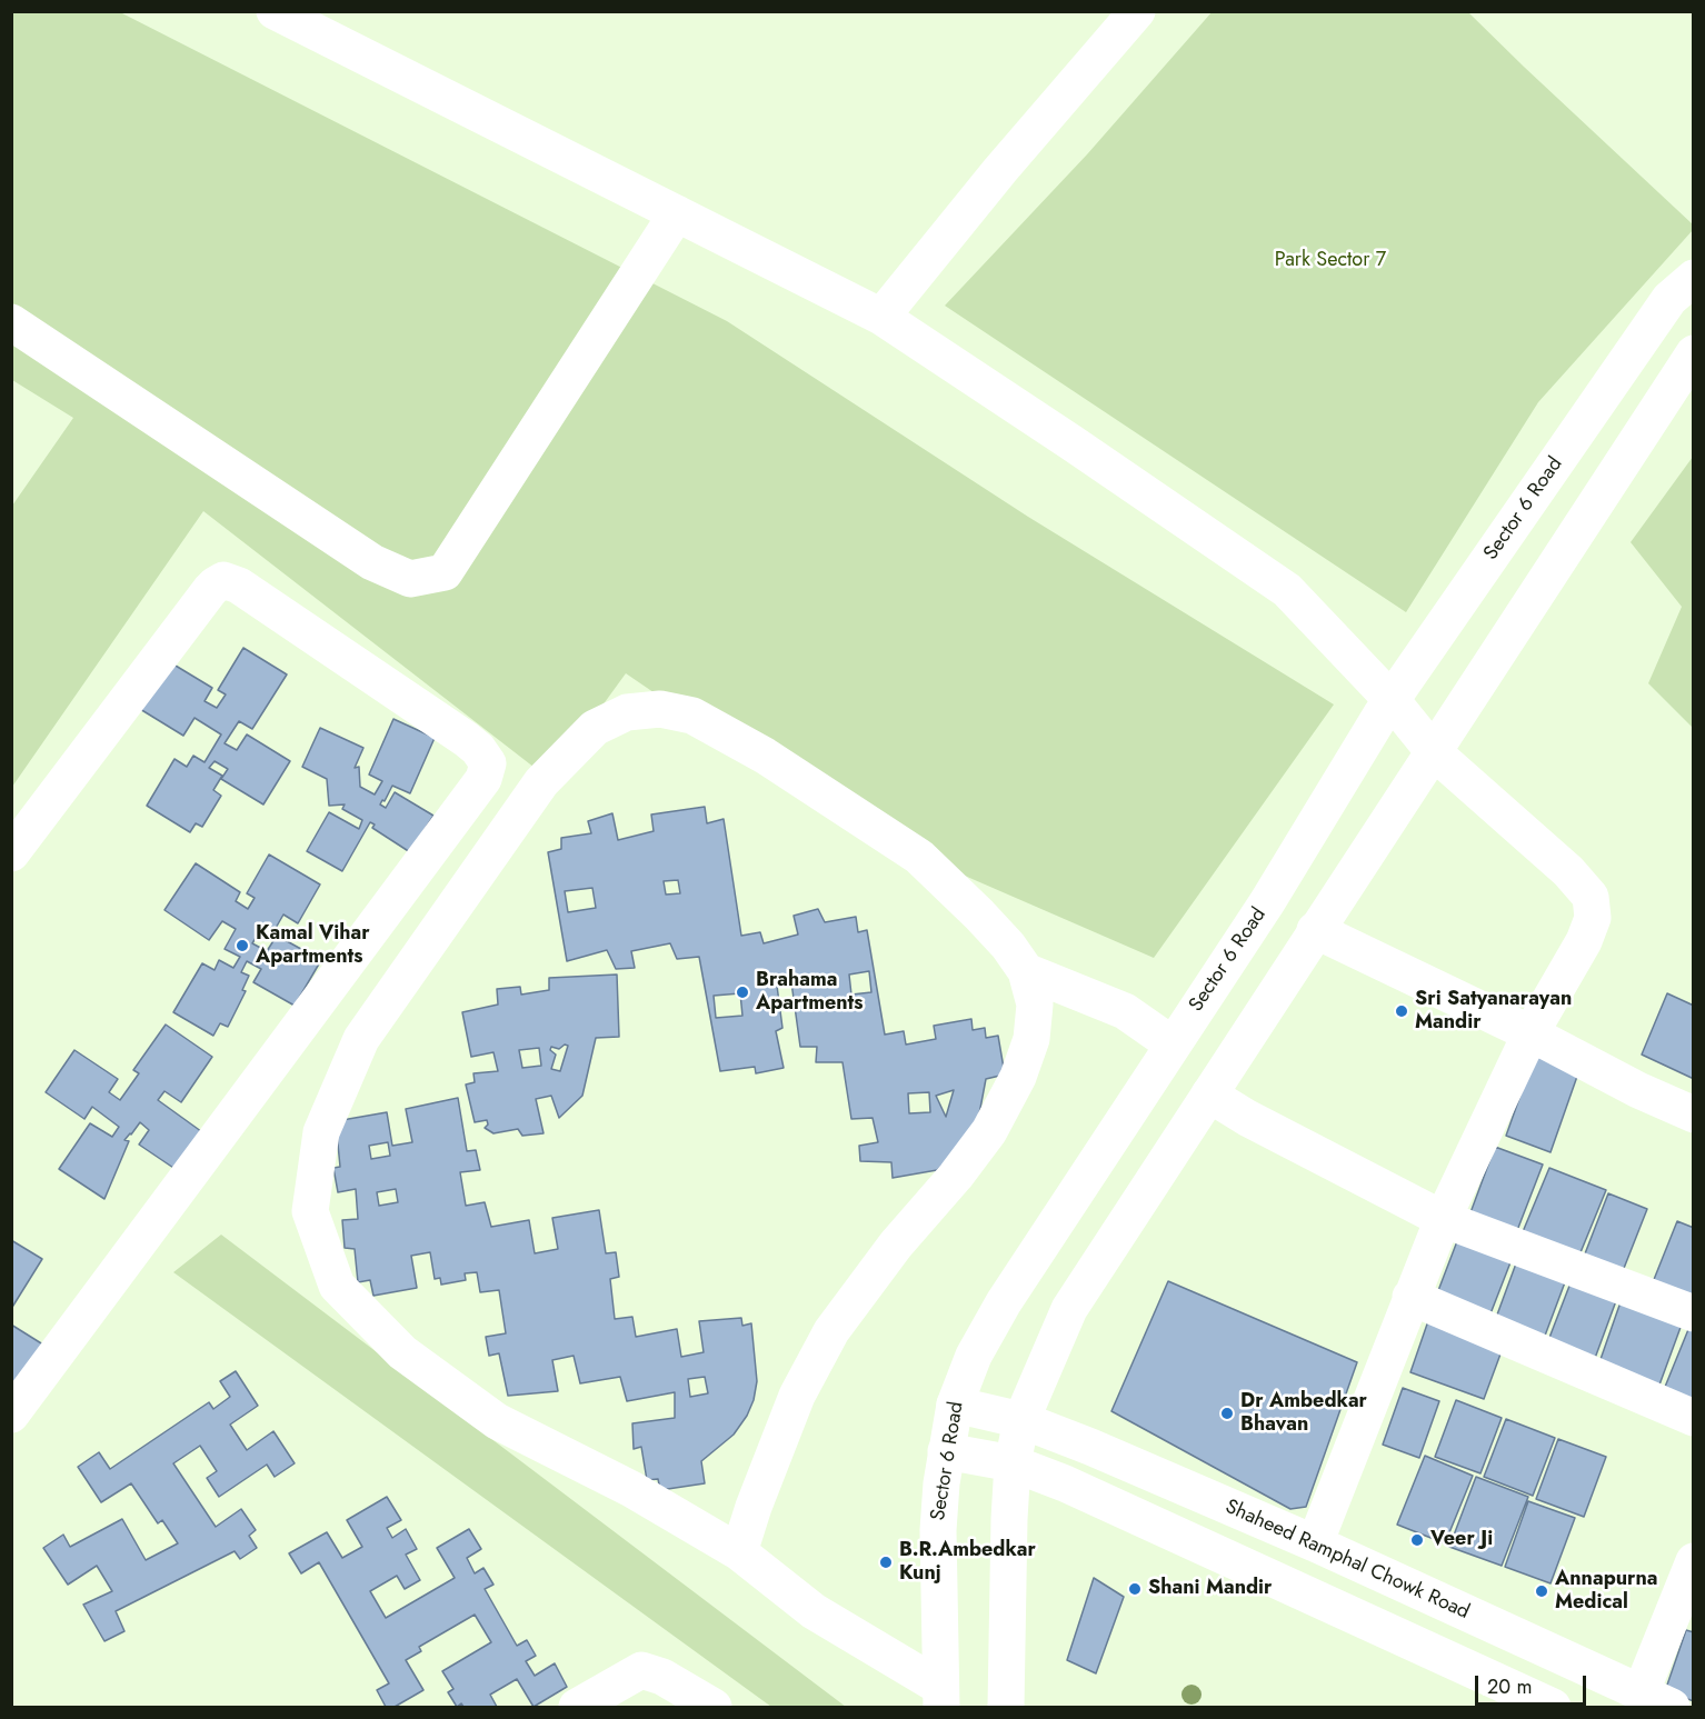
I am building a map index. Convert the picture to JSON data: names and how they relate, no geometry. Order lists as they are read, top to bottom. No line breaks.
{"streets":{"street":["Sector 6 Road","Shaheed Ramphal Chowk Road"]},"crossings":[["Sector 6 Road","Shaheed Ramphal Chowk Road"]],"parks":["Park Sector 7"],"places":["Kamal Vihar Apartments","Brahama Apartments","Sri Satyanarayan Mandir","Dr Ambedkar Bhavan","Veer Ji","B.R.Ambedkar Kunj","Shani Mandir","Annapurna Medical"],"scale_bar":"20 m"}
